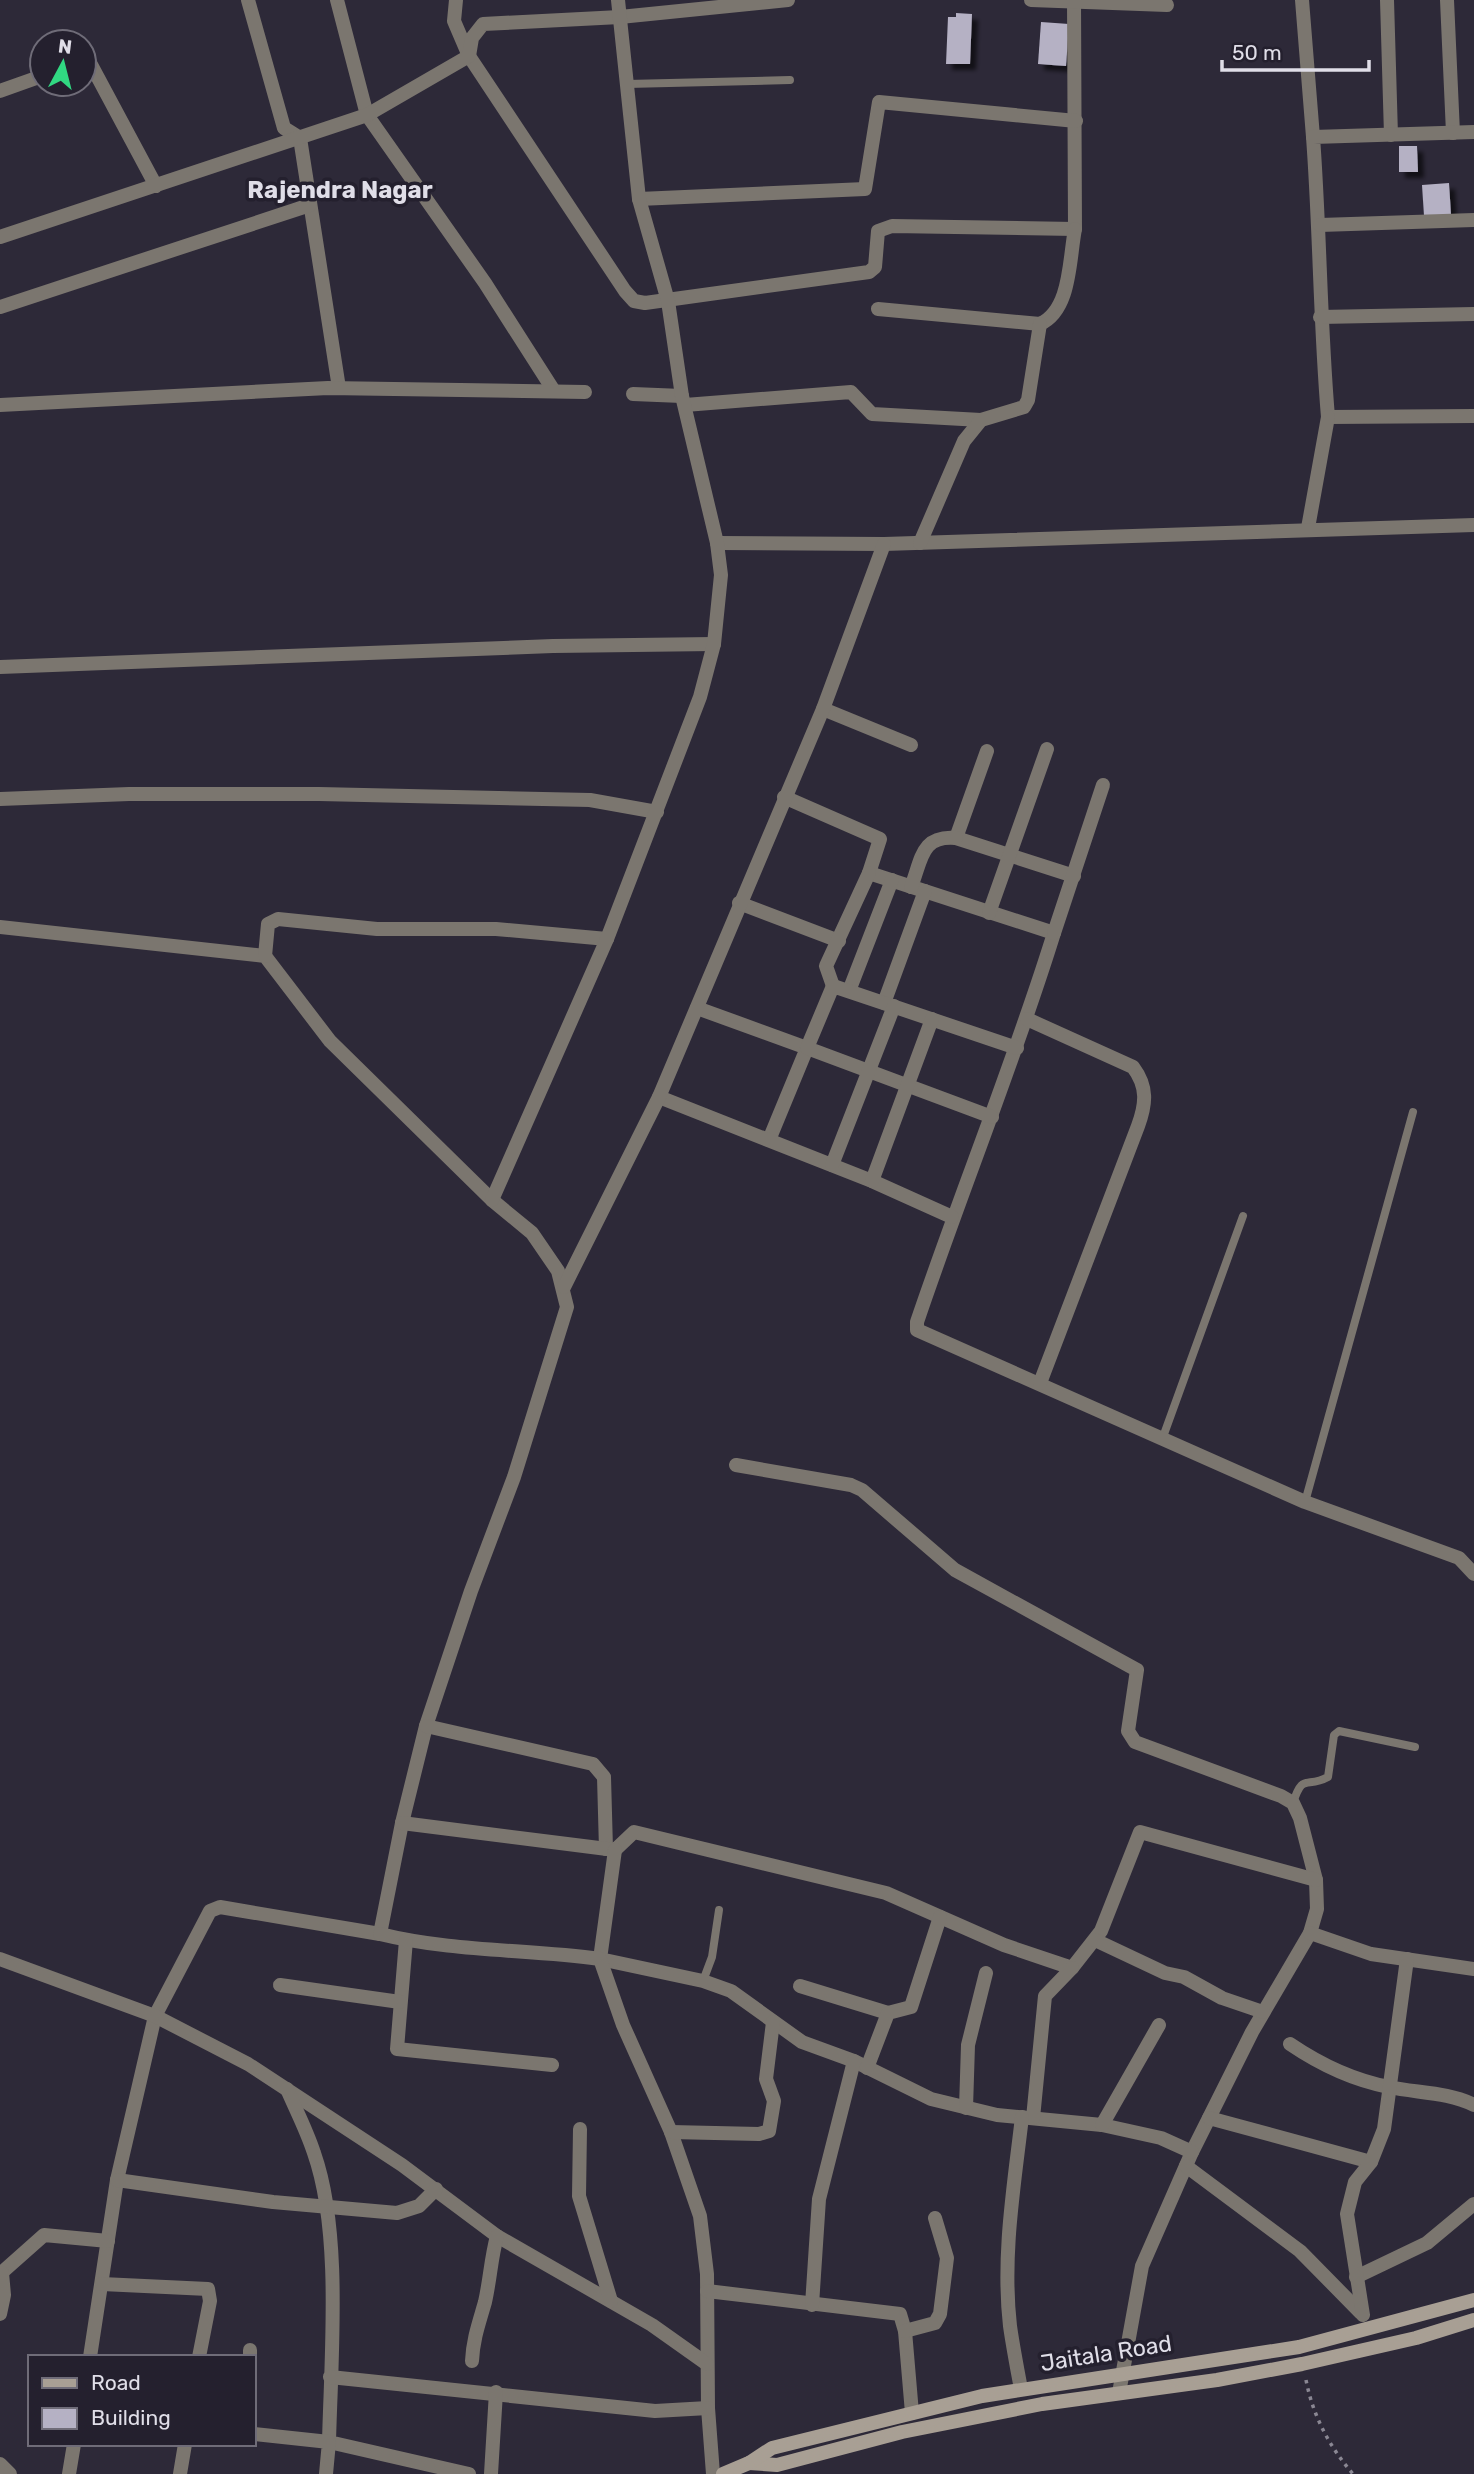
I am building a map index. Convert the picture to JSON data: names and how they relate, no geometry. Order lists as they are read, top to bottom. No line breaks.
{"streets":{"street":["Jaitala Road"]},"districts":["Rajendra Nagar"],"legend":["Road","Building"],"scale_bar":"50 m","north":"top"}
